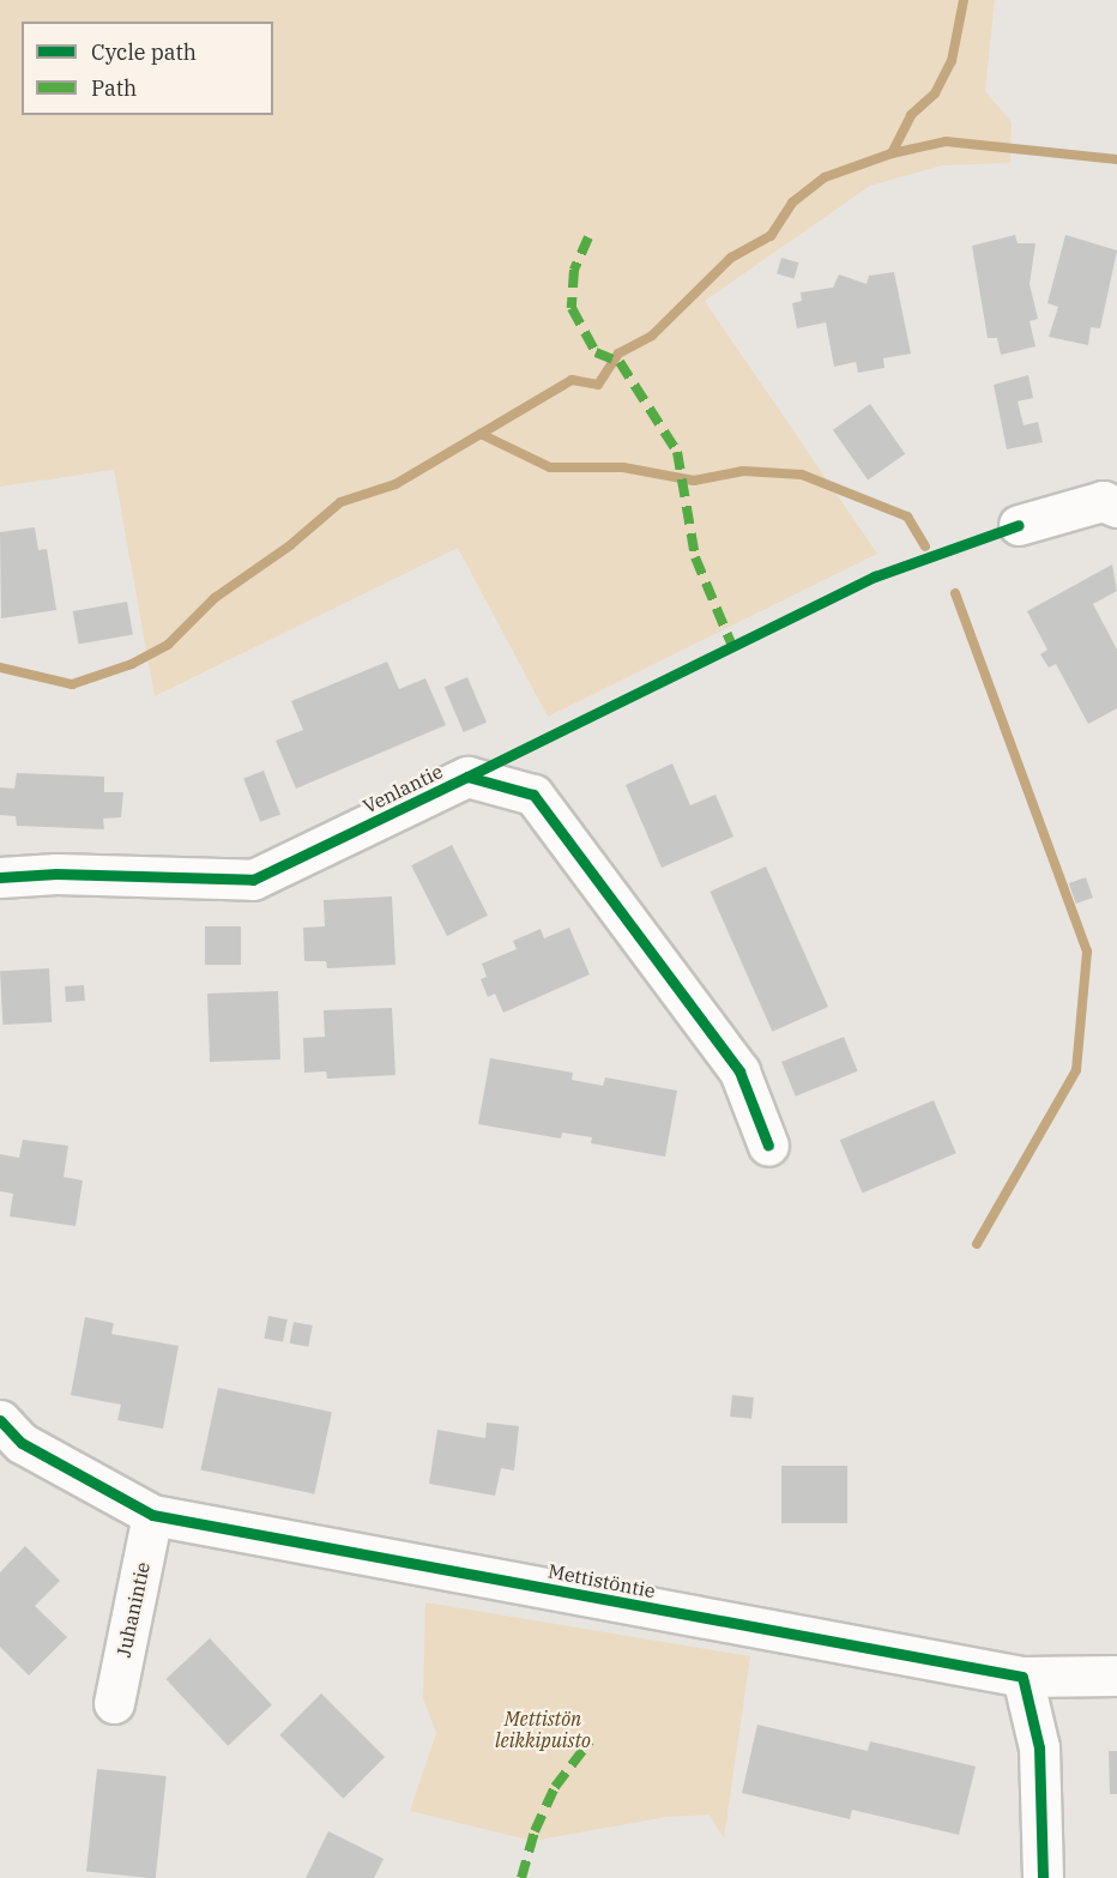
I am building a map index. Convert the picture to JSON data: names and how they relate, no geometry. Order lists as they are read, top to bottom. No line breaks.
{"streets":{"street":["Venlantie","Mettistöntie","Juhanintie"]},"crossings":[["Mettistöntie","Juhanintie"]],"parks":["Mettistön leikkipuisto"],"legend":["Cycle path","Path"]}
